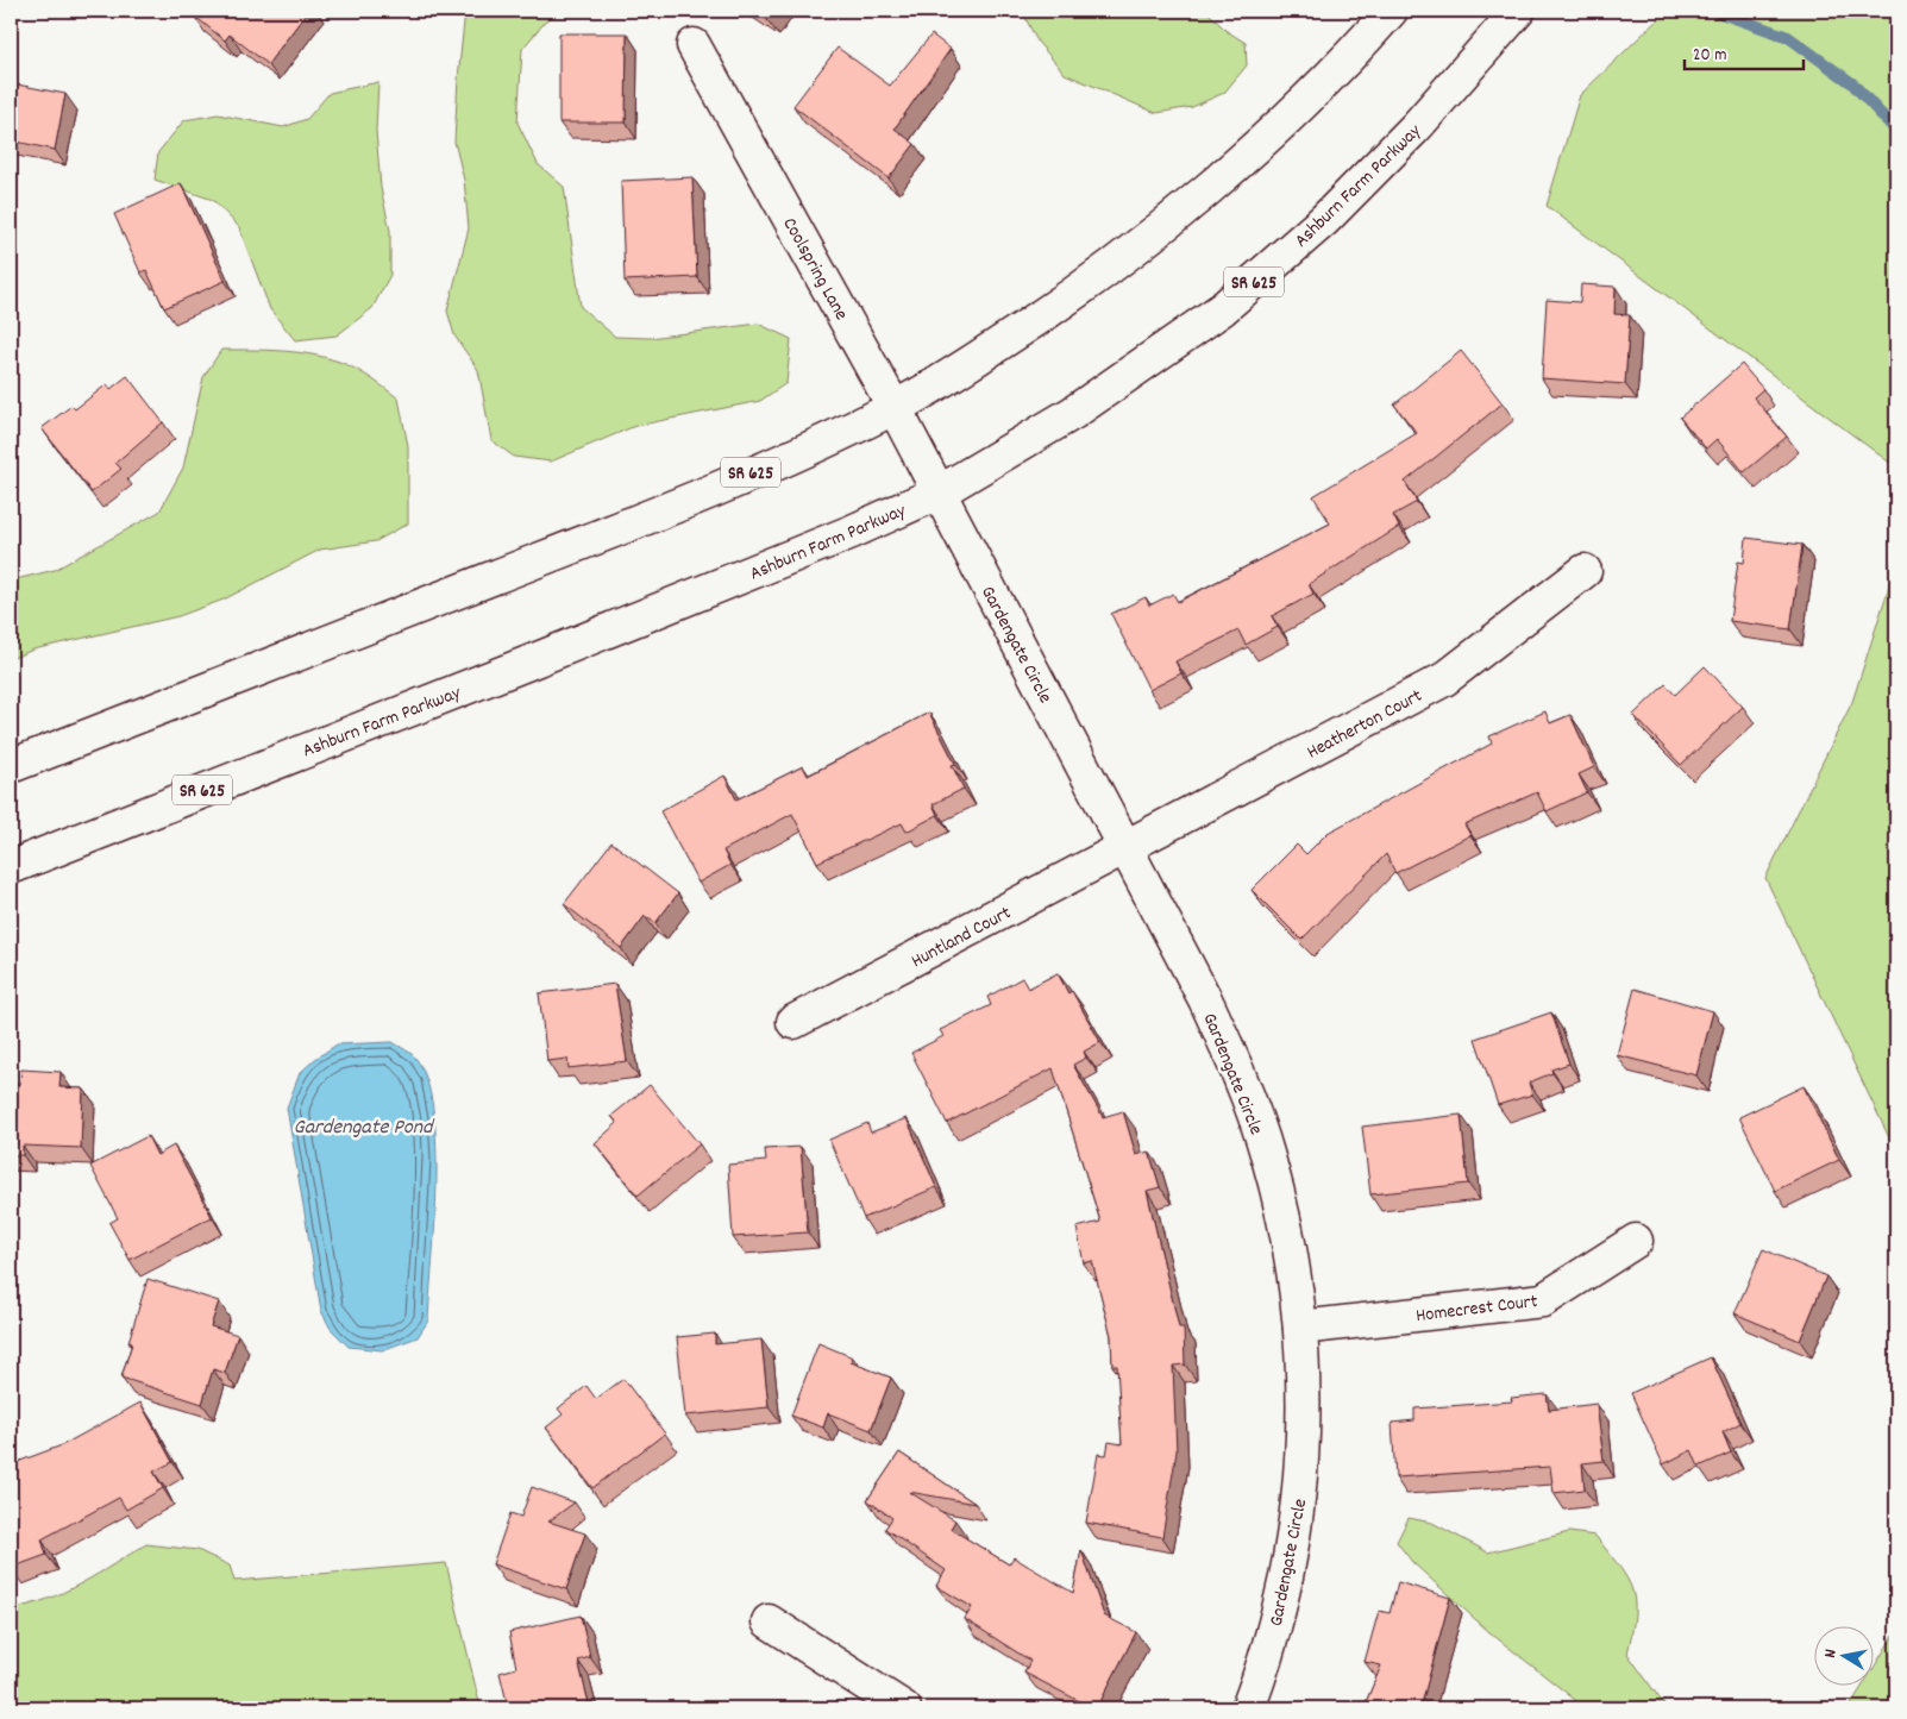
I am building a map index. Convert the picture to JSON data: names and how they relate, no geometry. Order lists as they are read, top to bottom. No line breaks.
{"streets":{"main road":["Ashburn Farm Parkway","Coolspring Lane","SR 625","Gardengate Circle","Heatherton Court","Huntland Court","Homecrest Court"]},"crossings":[["Ashburn Farm Parkway","Coolspring Lane"],["Ashburn Farm Parkway","Gardengate Circle"],["Coolspring Lane","SR 625"],["Coolspring Lane","Gardengate Circle"],["Gardengate Circle","Heatherton Court"],["Gardengate Circle","Huntland Court"],["Gardengate Circle","Homecrest Court"],["Heatherton Court","Huntland Court"]],"water":["Gardengate Pond"],"scale_bar":"20 m","north":"left"}
